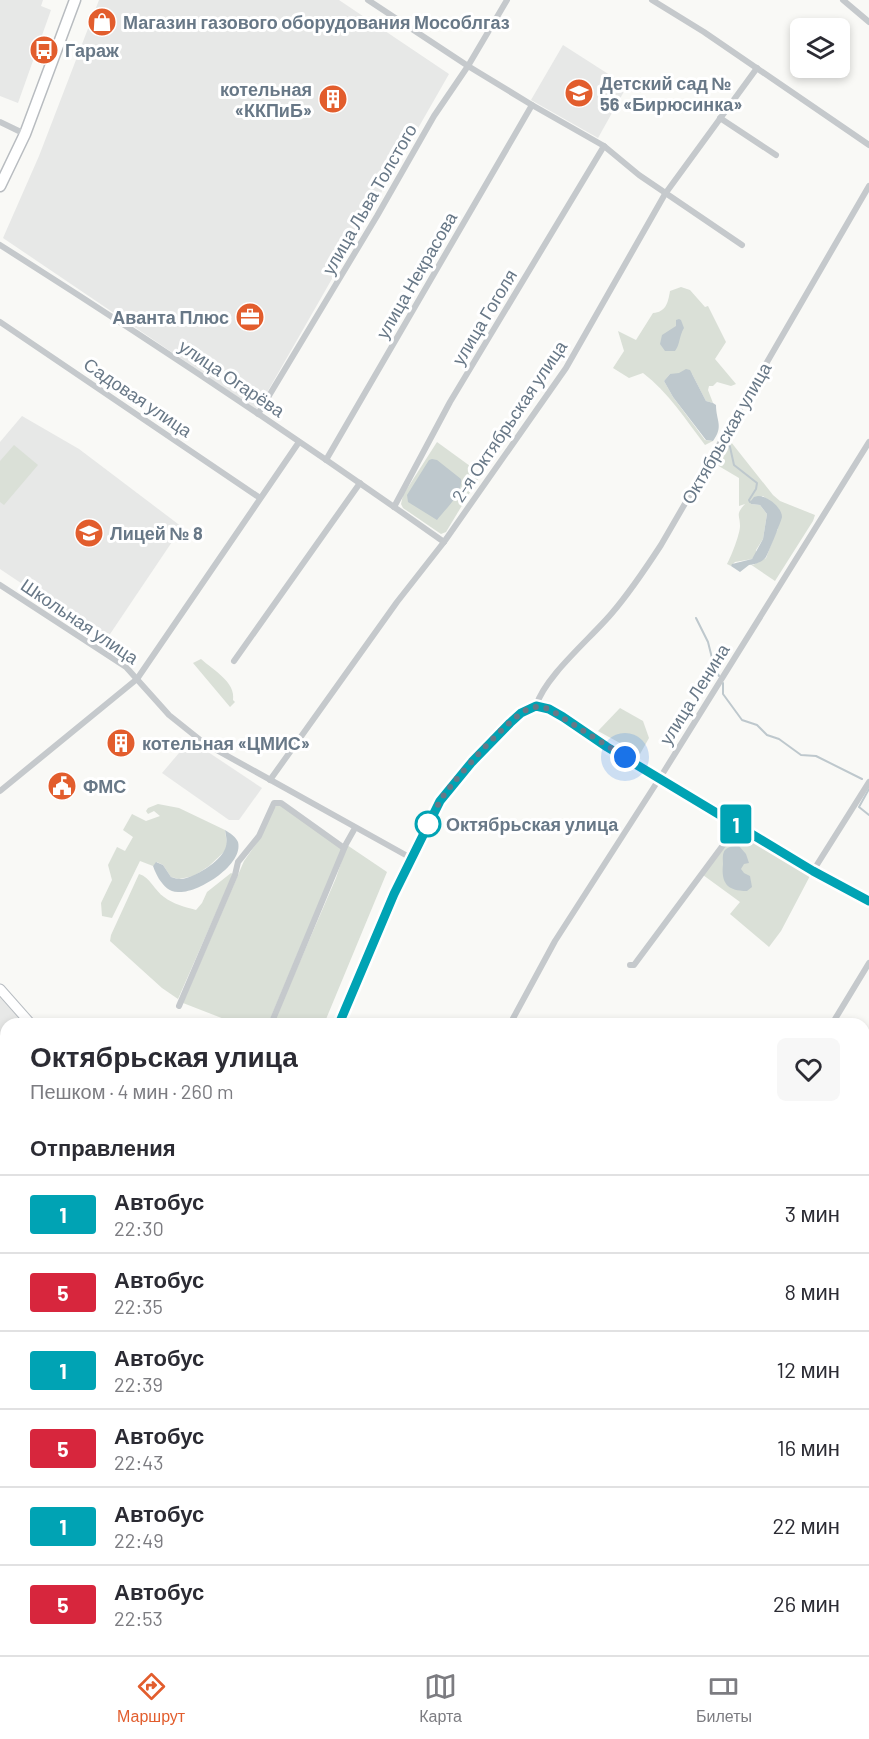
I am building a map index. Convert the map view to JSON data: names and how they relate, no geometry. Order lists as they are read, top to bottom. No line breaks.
{"streets":{"street":["улица Льва Толстого","улица Некрасова","улица Гоголя","улица Огарёва","Садовая улица","2-я Октябрьская улица","Октябрьская улица","Школьная улица","улица Ленина"]},"crossings":[["улица Льва Толстого","улица Огарёва"],["улица Некрасова","улица Огарёва"],["улица Гоголя","улица Огарёва"],["улица Огарёва","2-я Октябрьская улица"],["2-я Октябрьская улица","Школьная улица"],["Октябрьская улица","Школьная улица"]],"places":{"shop":["Магазин газового оборудования Мособлгаз"],"bus stop":["Гараж"],"school or university":["Детский сад № 56 «Бирюсинка»","Лицей № 8"],"building":["котельная «ККПиБ»","котельная «ЦМИС»"],"office":["Аванта Плюс"],"public building":["ФМС"],"other":["Октябрьская улица"]},"lines":["bus line 1"],"page":{"on_map":"1","heading":[["Октябрьская улица","Пешком · 4 мин · 260 m"],"Отправления"],"list":[{"mark":"1","name":"Автобус","note":"22:30","value":"3 мин"},{"mark":"5","name":"Автобус","note":"22:35","value":"8 мин"},{"mark":"1","name":"Автобус","note":"22:39","value":"12 мин"},{"mark":"5","name":"Автобус","note":"22:43","value":"16 мин"},{"mark":"1","name":"Автобус","note":"22:49","value":"22 мин"},{"mark":"5","name":"Автобус","note":"22:53","value":"26 мин"}],"tabs":["Маршрут","Карта","Билеты"]}}
